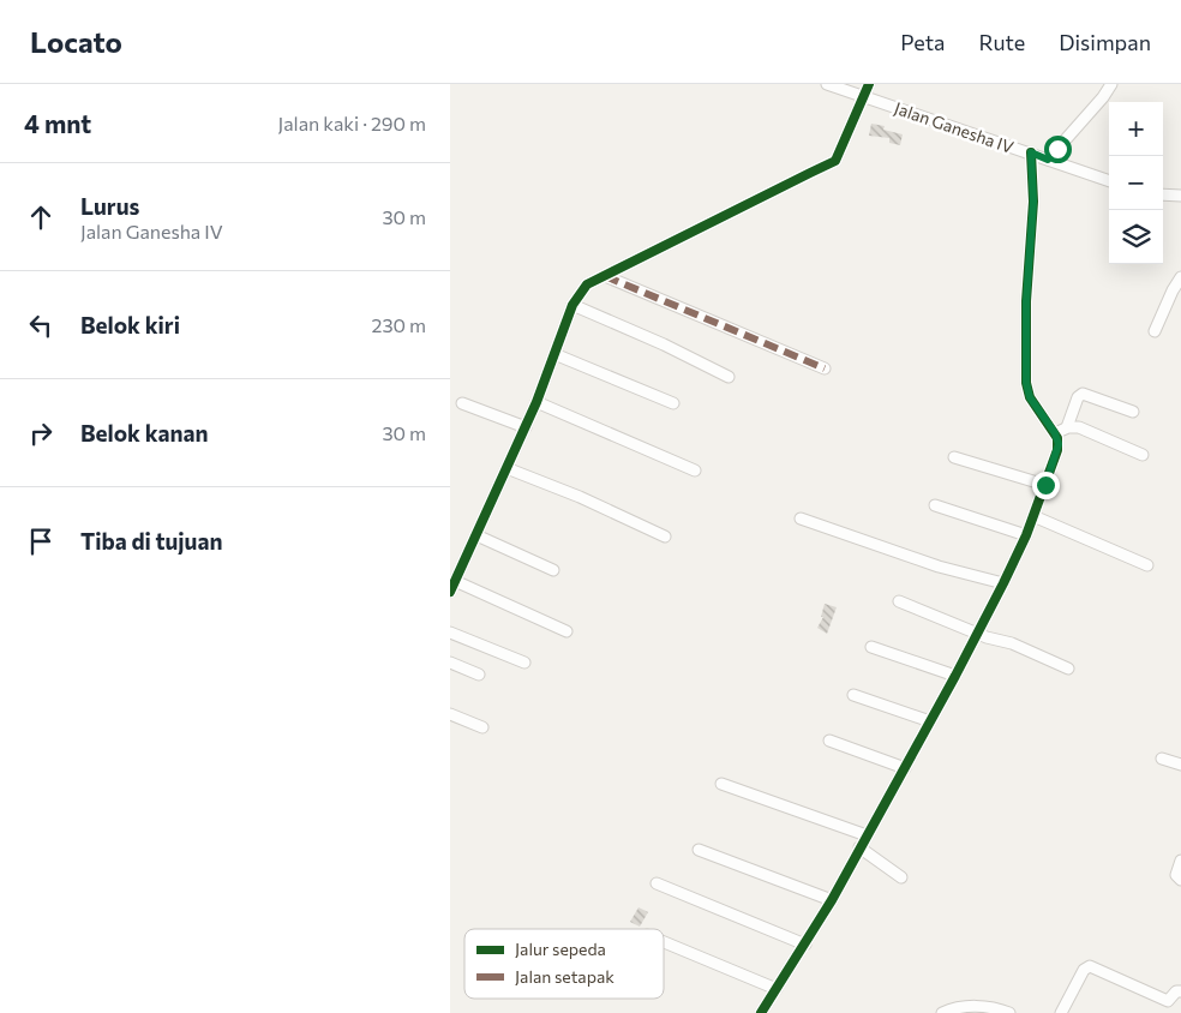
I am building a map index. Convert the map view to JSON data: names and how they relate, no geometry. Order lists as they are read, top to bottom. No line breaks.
{"streets":{"street":["Jalan Ganesha IV"]},"legend":["Jalur sepeda","Jalan setapak"],"page":{"header":"Locato","nav":["Peta","Rute","Disimpan"],"heading":["4 mnt","Jalan kaki · 290 m"],"map_buttons":["+","−"],"list":[["Lurus","Jalan Ganesha IV","30 m"],["Belok kiri","230 m"],["Belok kanan","30 m"],"Tiba di tujuan"]}}
